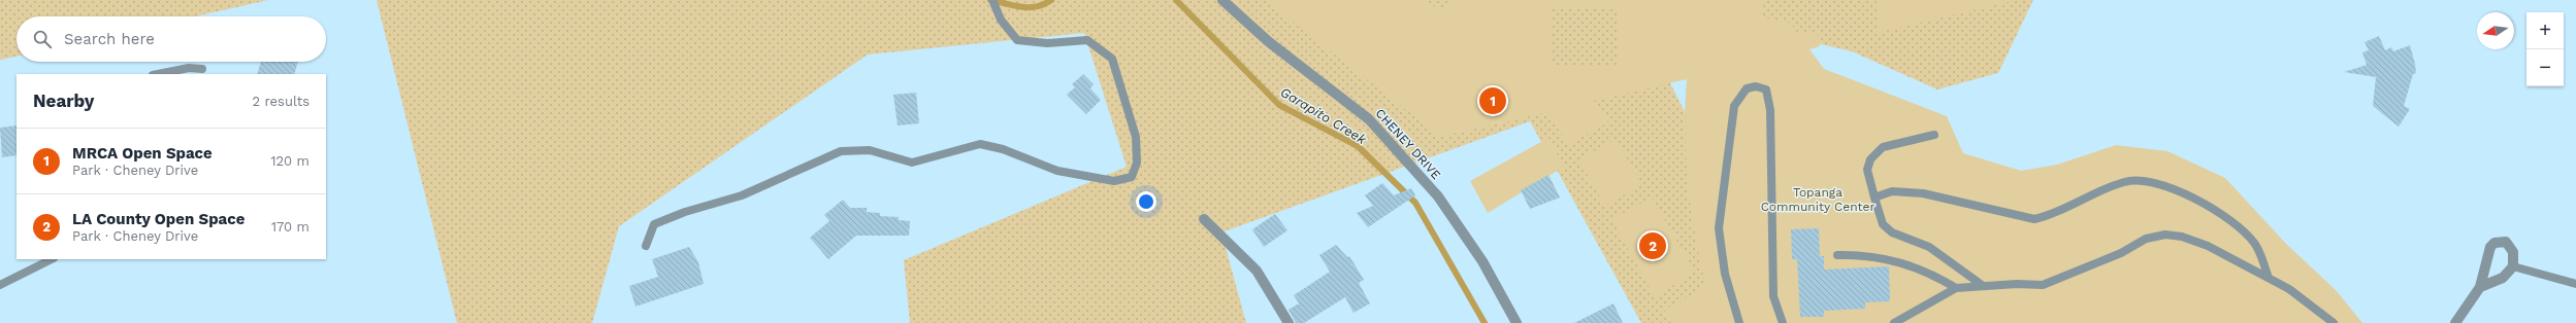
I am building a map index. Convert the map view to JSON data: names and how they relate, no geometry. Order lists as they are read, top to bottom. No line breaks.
{"streets":{"street":["CHENEY DRIVE"]},"water":["Garapito Creek"],"parks":["Topanga Community Center"],"north":"left","page":{"map_buttons":["+","−"],"search":"Search here","heading":["Nearby","2 results"],"pins":["1","2"],"list":[{"mark":"1","name":"MRCA Open Space","note":"Park · Cheney Drive","value":"120 m"},{"mark":"2","name":"LA County Open Space","note":"Park · Cheney Drive","value":"170 m"}]}}
